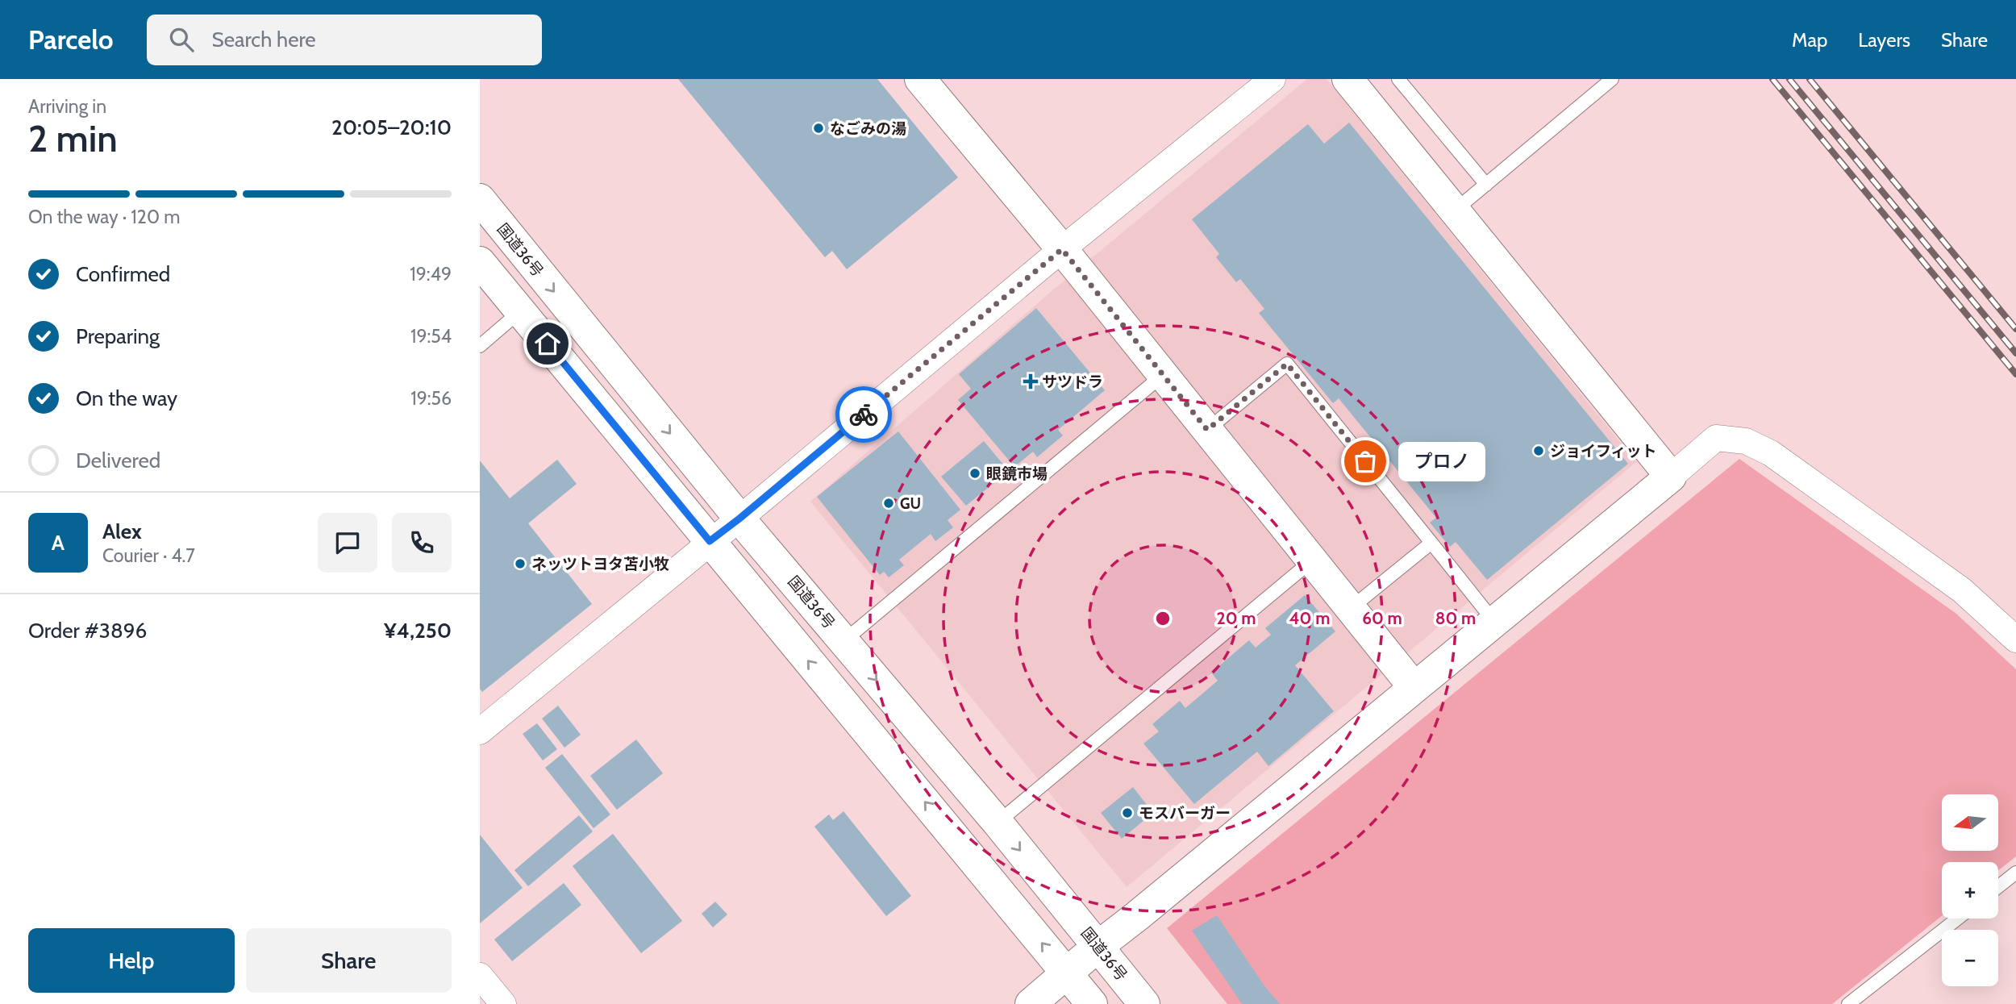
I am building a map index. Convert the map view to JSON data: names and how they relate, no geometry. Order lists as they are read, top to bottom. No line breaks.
{"streets":{"main road":["国道36号"]},"places":{"other":["なごみの湯","ジョイフィット","プロノ","眼鏡市場","GU","ネッツトヨタ苫小牧","モスバーガー"],"health":["サツドラ"]},"north":"left","page":{"header":"Parcelo","search":"Search here","nav":["Map","Layers","Share"],"heading":["2 min","Arriving in","20:05–20:10"],"panel":["Alex","Courier · 4.7","Order #3896","¥4,250"],"bar":"On the way · 120 m","list":[["Confirmed","19:49"],["Preparing","19:54"],["On the way","19:56"],"Delivered"],"bubble":"プロノ","round":"A","map_buttons":["+","−"],"buttons":["Help","Share"]},"rings":["20 m","40 m","60 m","80 m"]}
